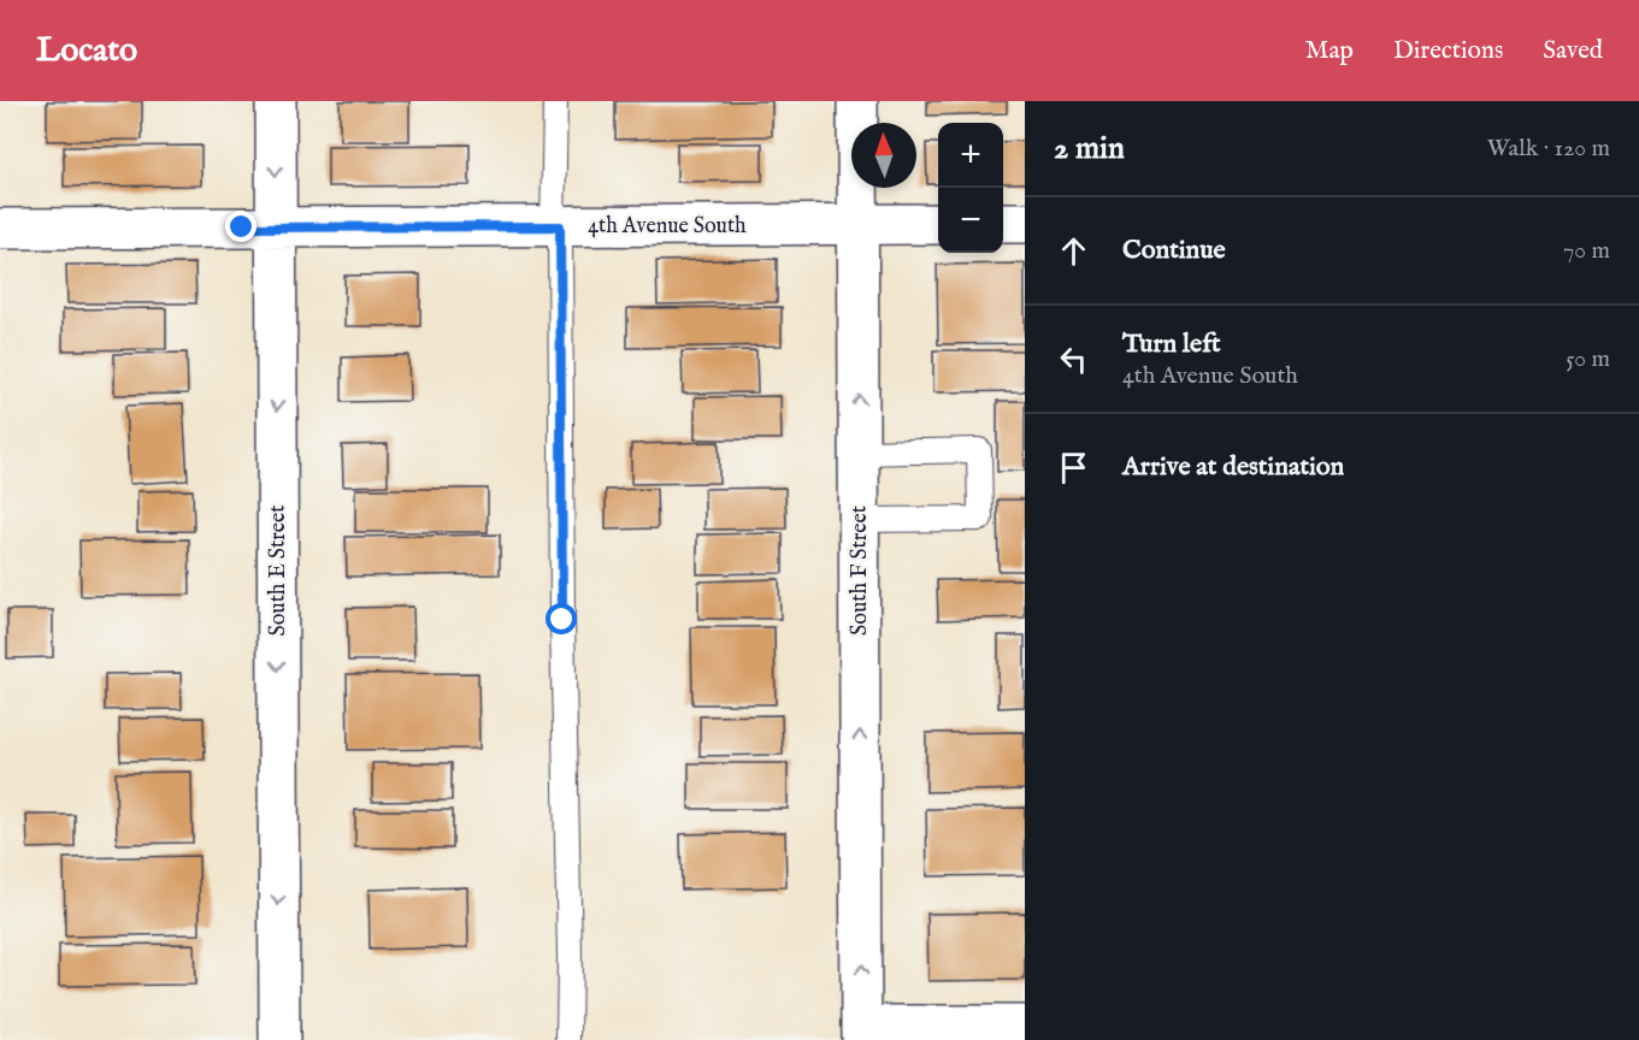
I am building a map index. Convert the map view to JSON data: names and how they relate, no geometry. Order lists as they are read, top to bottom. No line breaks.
{"streets":{"street":["4th Avenue South","South E Street","South F Street"]},"crossings":[["4th Avenue South","South E Street"],["4th Avenue South","South F Street"]],"one_way":["South E Street","South F Street"],"north":"top","page":{"header":"Locato","nav":["Map","Directions","Saved"],"heading":["2 min","Walk · 120 m"],"map_buttons":["+","−"],"list":[["Continue","70 m"],["Turn left","4th Avenue South","50 m"],"Arrive at destination"]}}
